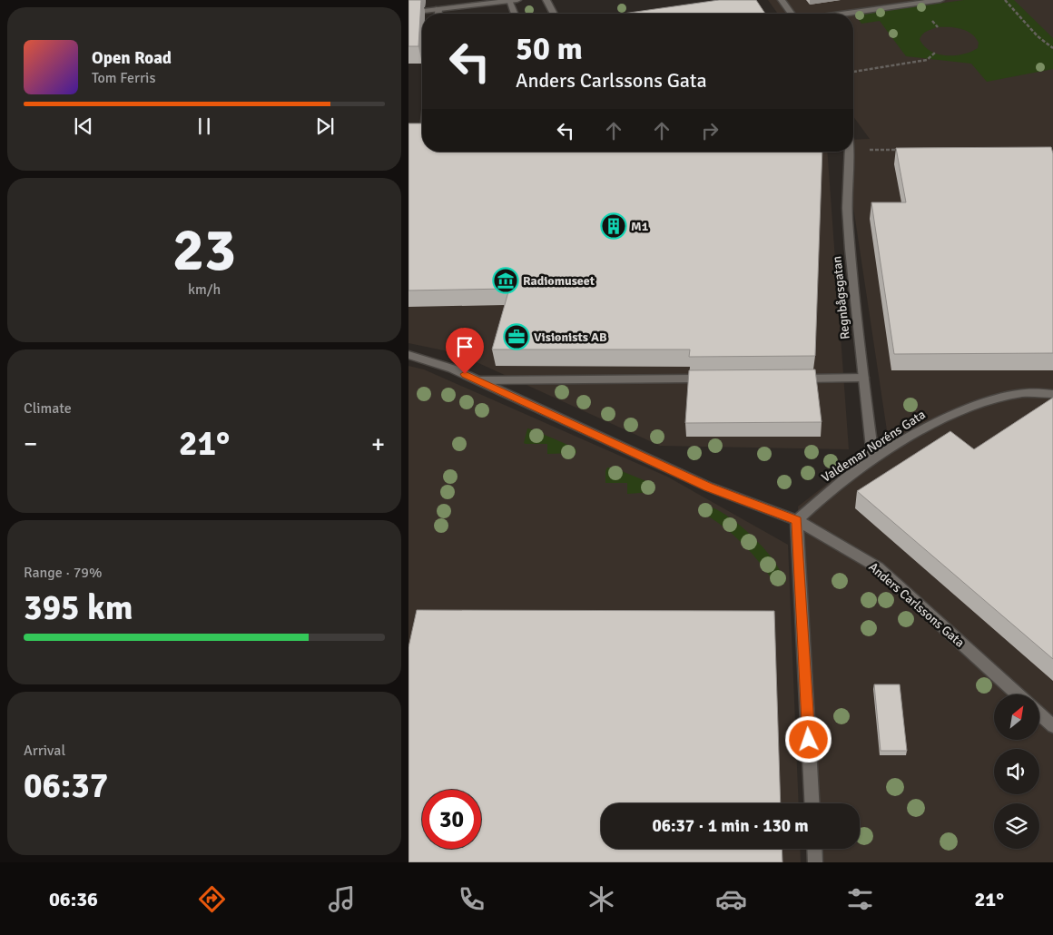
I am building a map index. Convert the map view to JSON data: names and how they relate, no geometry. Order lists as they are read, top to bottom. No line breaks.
{"streets":{"street":["Regnbågsgatan","Valdemar Noréns Gata","Anders Carlssons Gata"]},"crossings":[["Regnbågsgatan","Valdemar Noréns Gata"],["Valdemar Noréns Gata","Anders Carlssons Gata"]],"places":{"building":["M1"],"museum":["Radiomuseet"],"office":["Visionists AB"]},"north":"top right","page":{"turn":["50 m","Anders Carlssons Gata"],"song":["Open Road","Tom Ferris"],"tile":[["23","km/h"],"Climate",["Range · 79%","395 km"],["Arrival","06:37"]],"heat":["−","21°","+"],"limit":"30","trip":"06:37 · 1 min · 130 m","tabs":["06:36","21°"]}}
